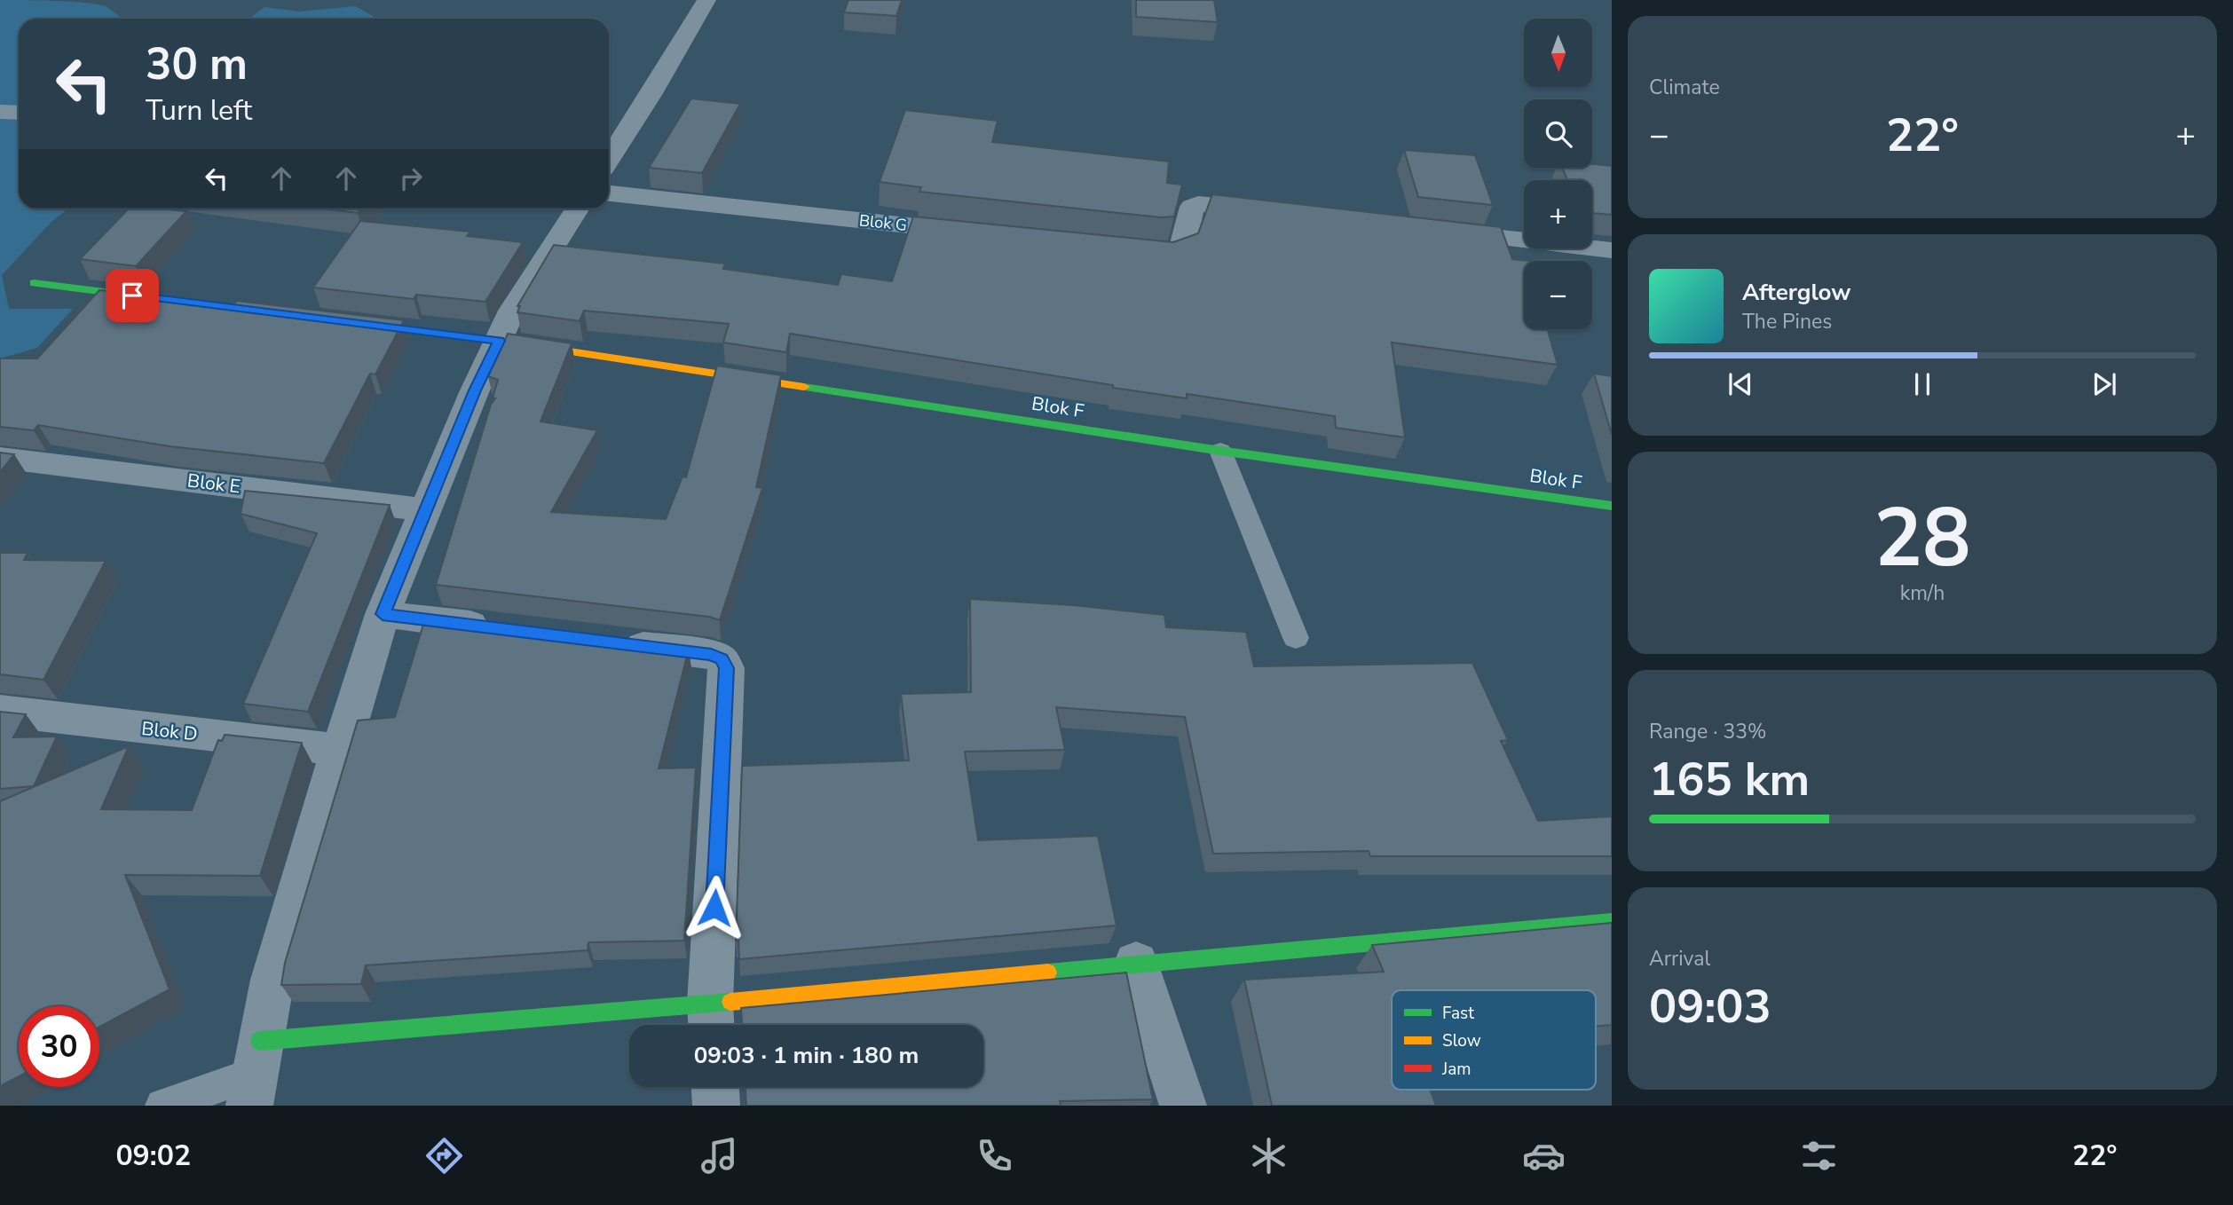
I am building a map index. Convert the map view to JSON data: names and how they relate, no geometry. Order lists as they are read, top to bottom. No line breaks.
{"streets":{"street":["Blok G","Blok F","Blok E","Blok D"]},"legend":["Fast","Slow","Jam"],"north":"bottom","page":{"tile":["Climate",["28","km/h"],["Range · 33%","165 km"],["Arrival","09:03"]],"map_buttons":["+","−"],"turn":["30 m","Turn left"],"heat":["−","22°","+"],"song":["Afterglow","The Pines"],"limit":"30","trip":"09:03 · 1 min · 180 m","tabs":["09:02","22°"]}}
